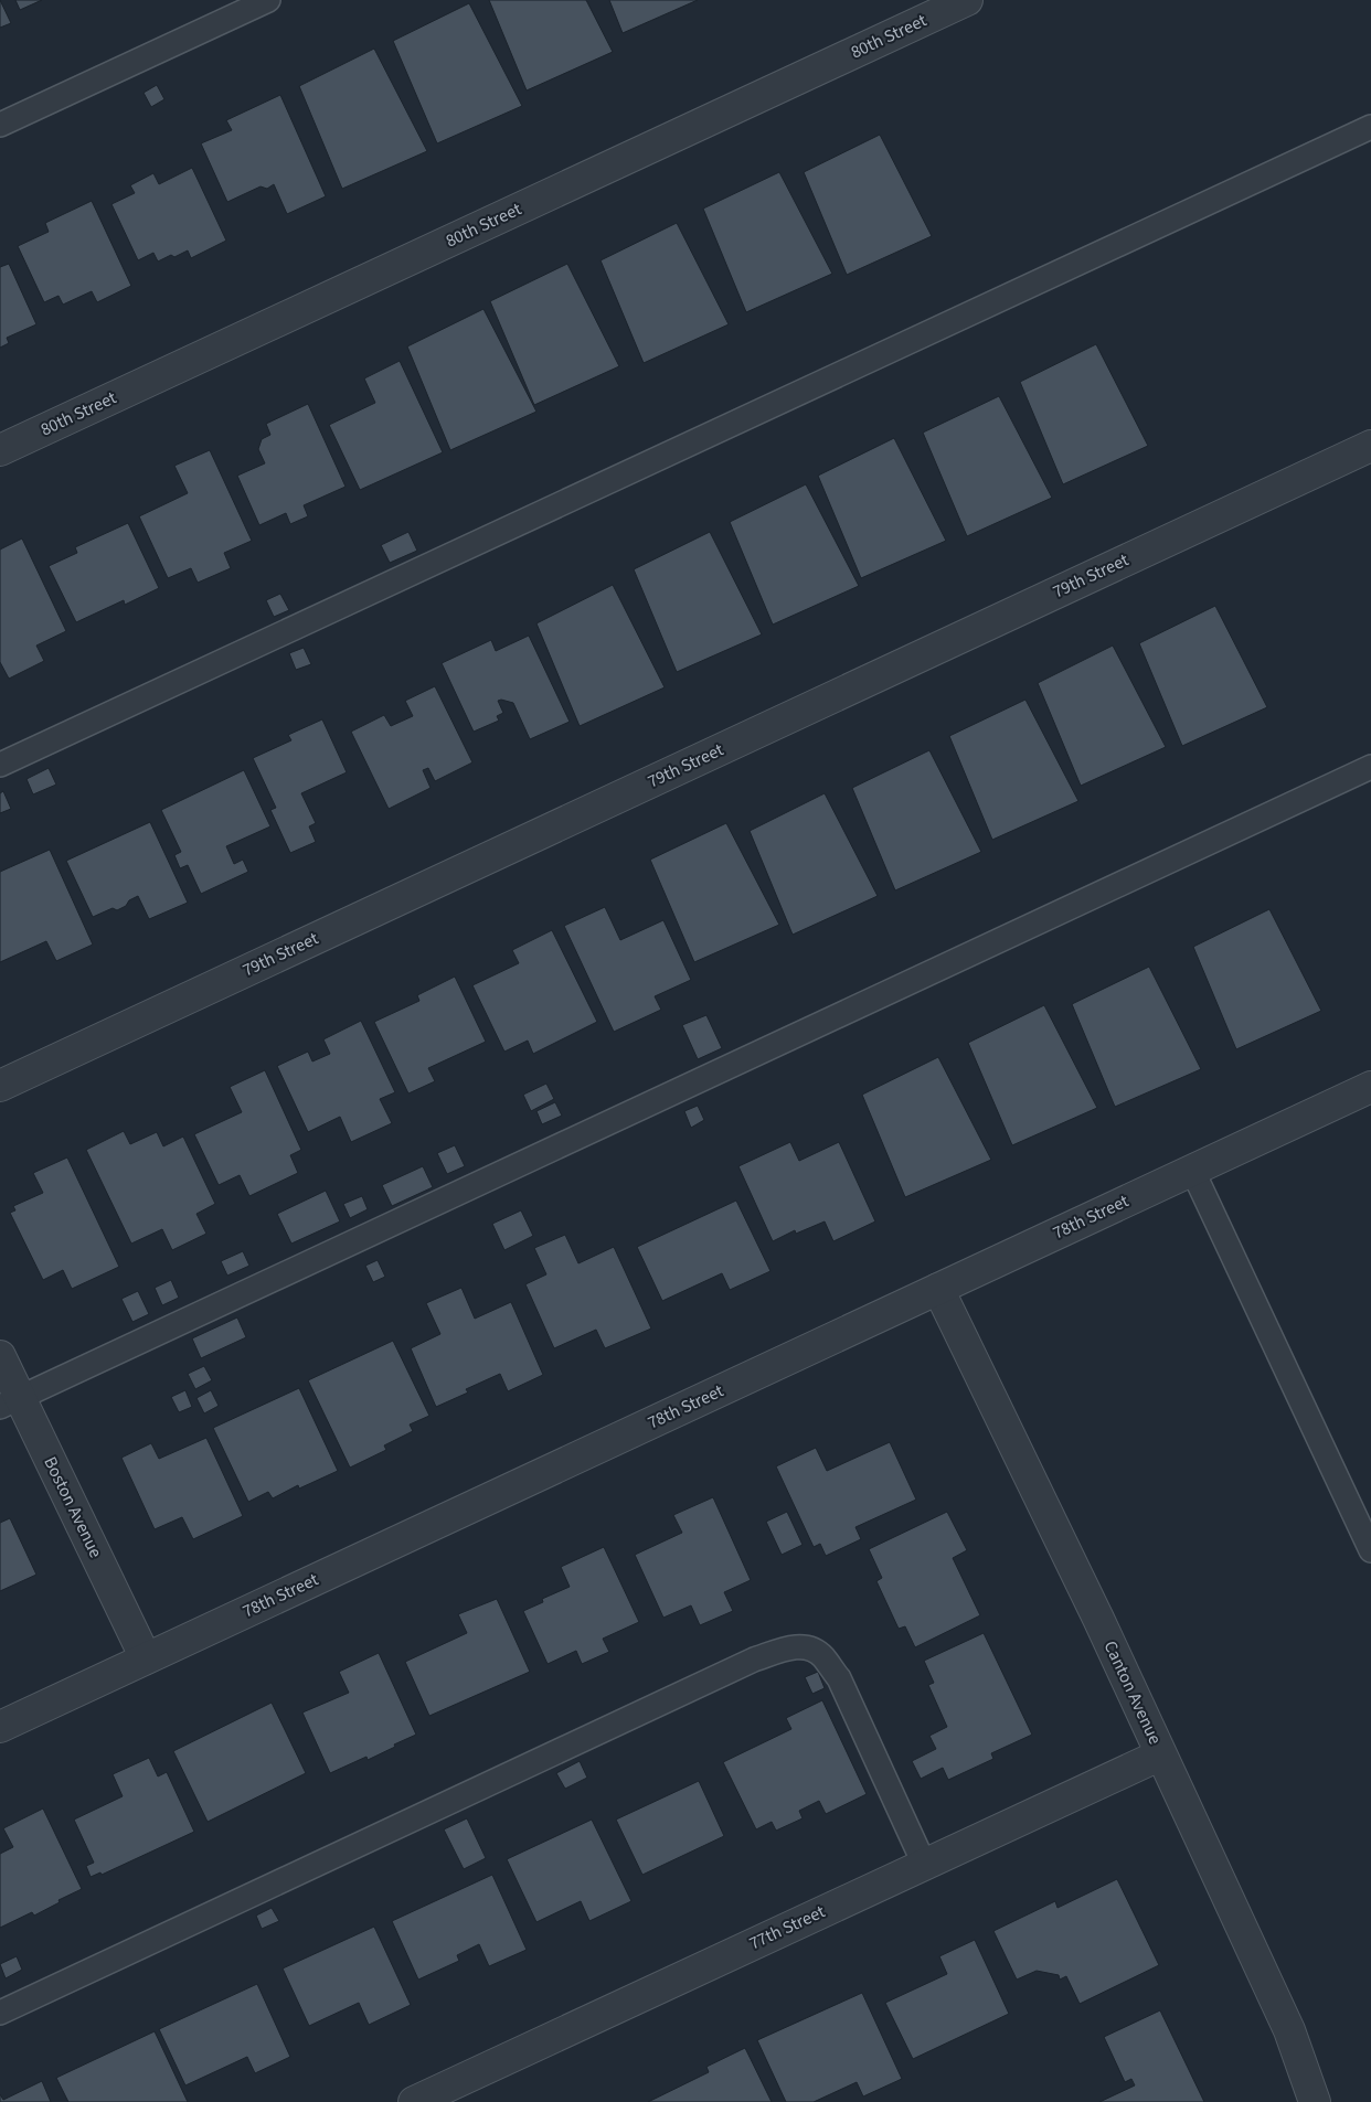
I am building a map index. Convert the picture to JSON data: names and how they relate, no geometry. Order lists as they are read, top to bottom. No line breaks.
{"streets":{"street":["80th Street","79th Street","78th Street","Boston Avenue","Canton Avenue","77th Street"]},"crossings":[["78th Street","Boston Avenue"],["78th Street","Canton Avenue"],["Canton Avenue","77th Street"]]}
